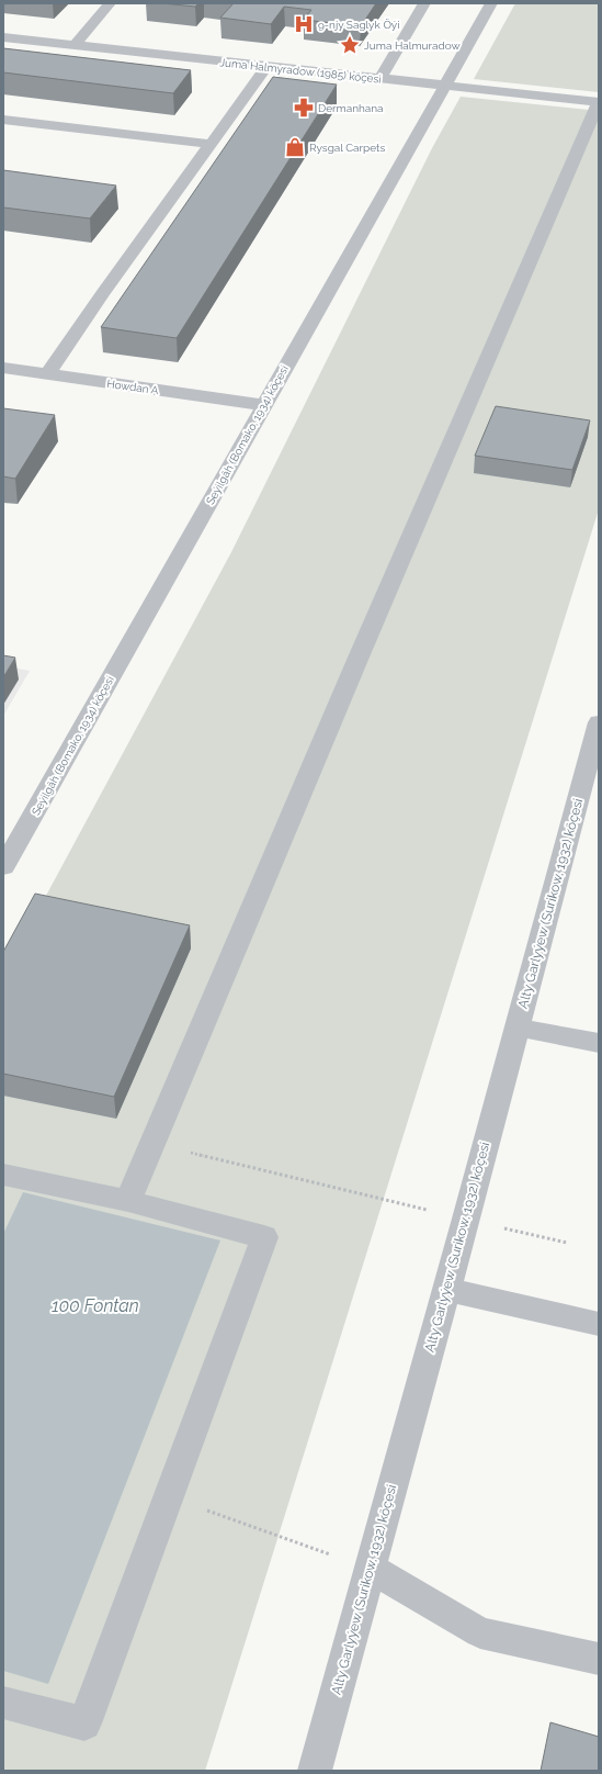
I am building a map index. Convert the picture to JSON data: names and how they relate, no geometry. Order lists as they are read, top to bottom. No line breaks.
{"streets":{"street":["Juma Halmyradow (1985) köçesi","Howdan A","Seýilgäh (Bomako, 1934) köçesi","Alty Garlyýew (Surikow, 1932) köçesi"]},"crossings":[["Juma Halmyradow (1985) köçesi","Seýilgäh (Bomako, 1934) köçesi"],["Howdan A","Seýilgäh (Bomako, 1934) köçesi"]],"water":["100 Fontan"],"places":{"hospital":["9-njy Saglyk Öýi"],"place":["Juma Halmuradow"],"pharmacy":["Dermanhana"],"shop":["Rysgal Carpets"]}}
